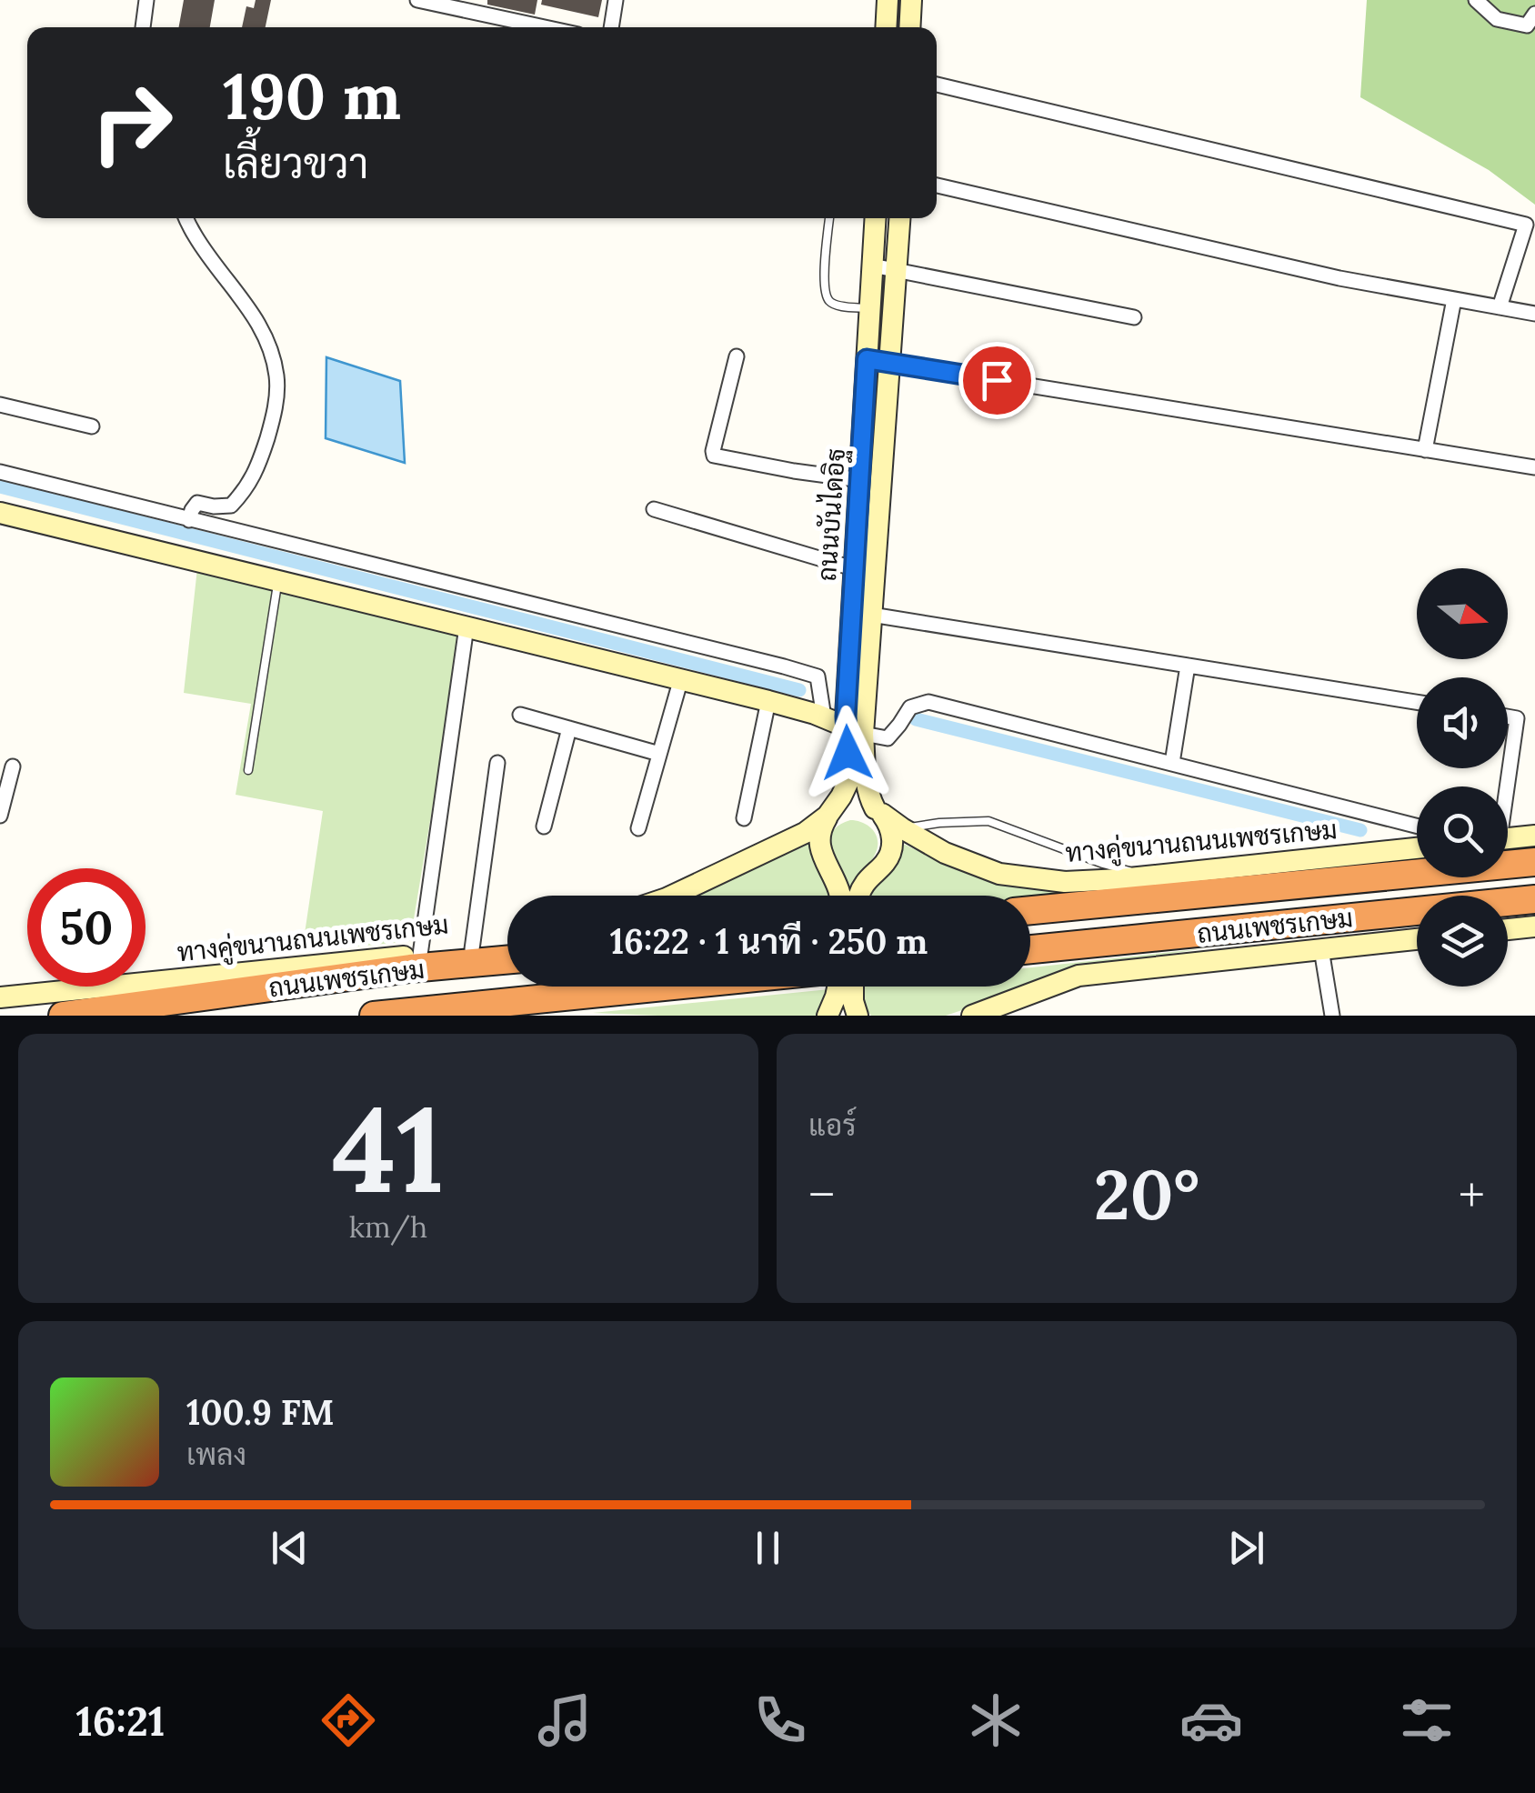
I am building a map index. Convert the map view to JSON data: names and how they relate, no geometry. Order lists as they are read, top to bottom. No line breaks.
{"streets":{"highway":["ถนนเพชรเกษม"],"main road":["ถนนบันไดอิฐ","ทางคู่ขนานถนนเพชรเกษม"]},"crossings":[["ถนนบันไดอิฐ","ทางคู่ขนานถนนเพชรเกษม"]],"north":"right","page":{"turn":["190 m","เลี้ยวขวา"],"limit":"50","trip":"16:22 · 1 นาที · 250 m","tile":[["41","km/h"],"แอร์"],"heat":["−","20°","+"],"song":["100.9 FM","เพลง"],"tabs":"16:21"}}
